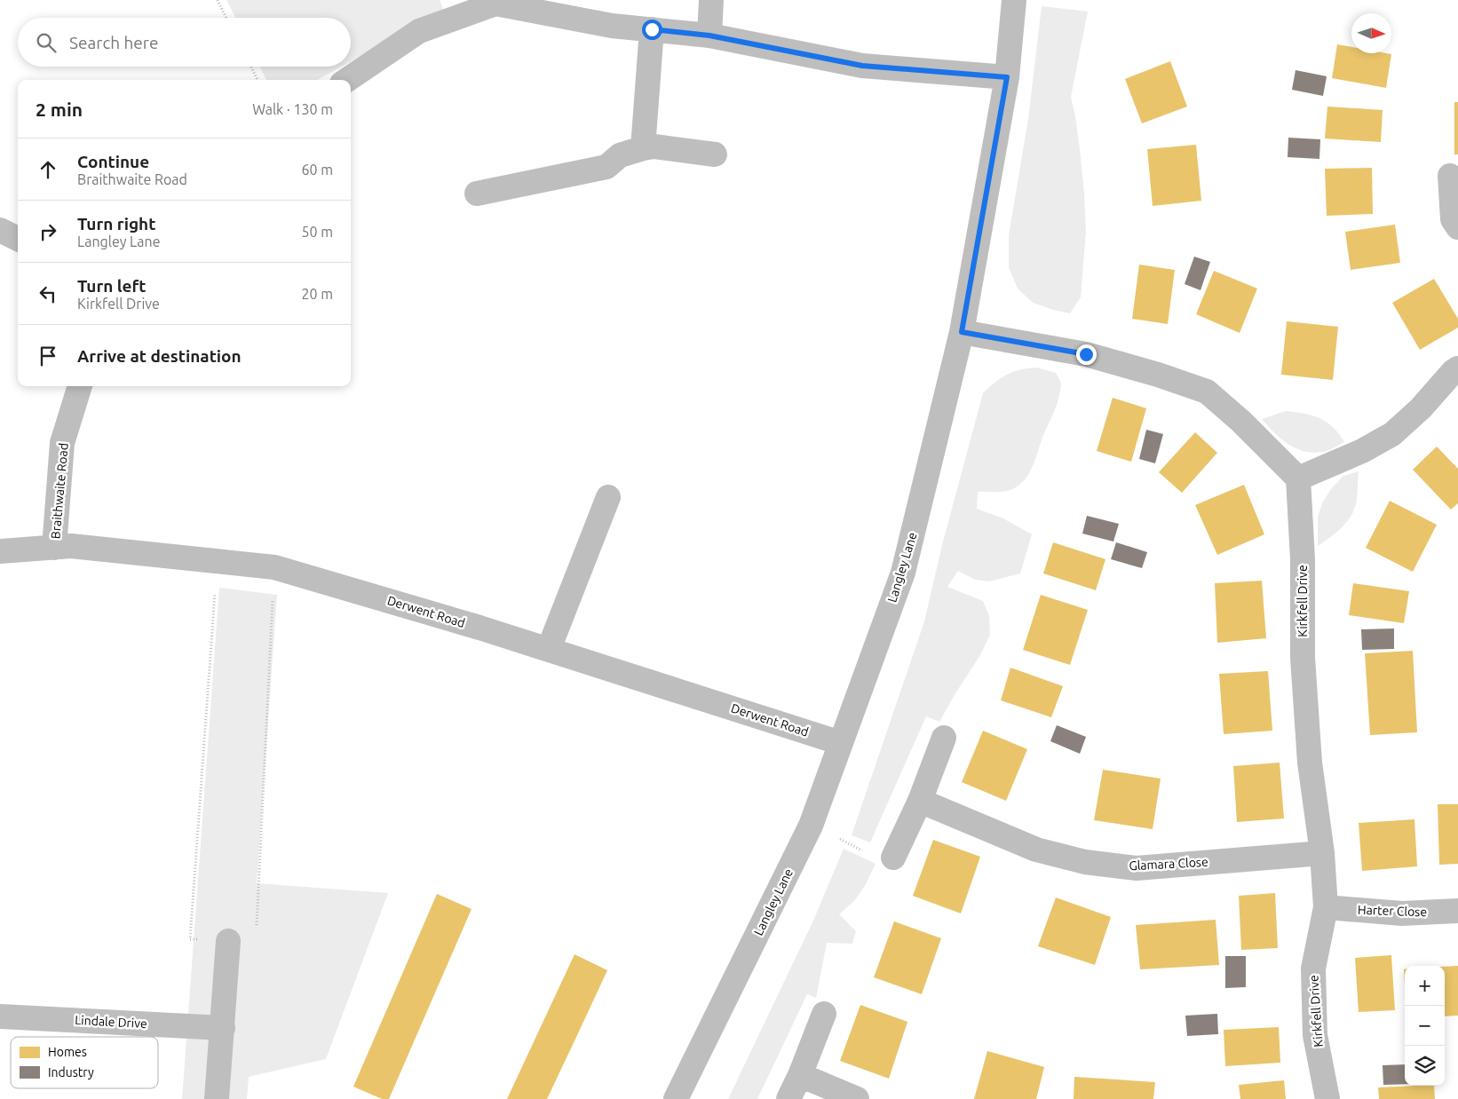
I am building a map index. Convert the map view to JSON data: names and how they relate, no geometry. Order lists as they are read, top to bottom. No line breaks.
{"streets":{"street":["Braithwaite Road","Langley Lane","Kirkfell Drive","Derwent Road","Glamara Close","Harter Close","Lindale Drive"]},"crossings":[["Braithwaite Road","Derwent Road"],["Langley Lane","Derwent Road"],["Kirkfell Drive","Glamara Close"],["Kirkfell Drive","Harter Close"]],"legend":["Homes","Industry"],"north":"right","page":{"search":"Search here","heading":["2 min","Walk · 130 m"],"list":[["Continue","Braithwaite Road","60 m"],["Turn right","Langley Lane","50 m"],["Turn left","Kirkfell Drive","20 m"],"Arrive at destination"],"map_buttons":["+","−"]}}
